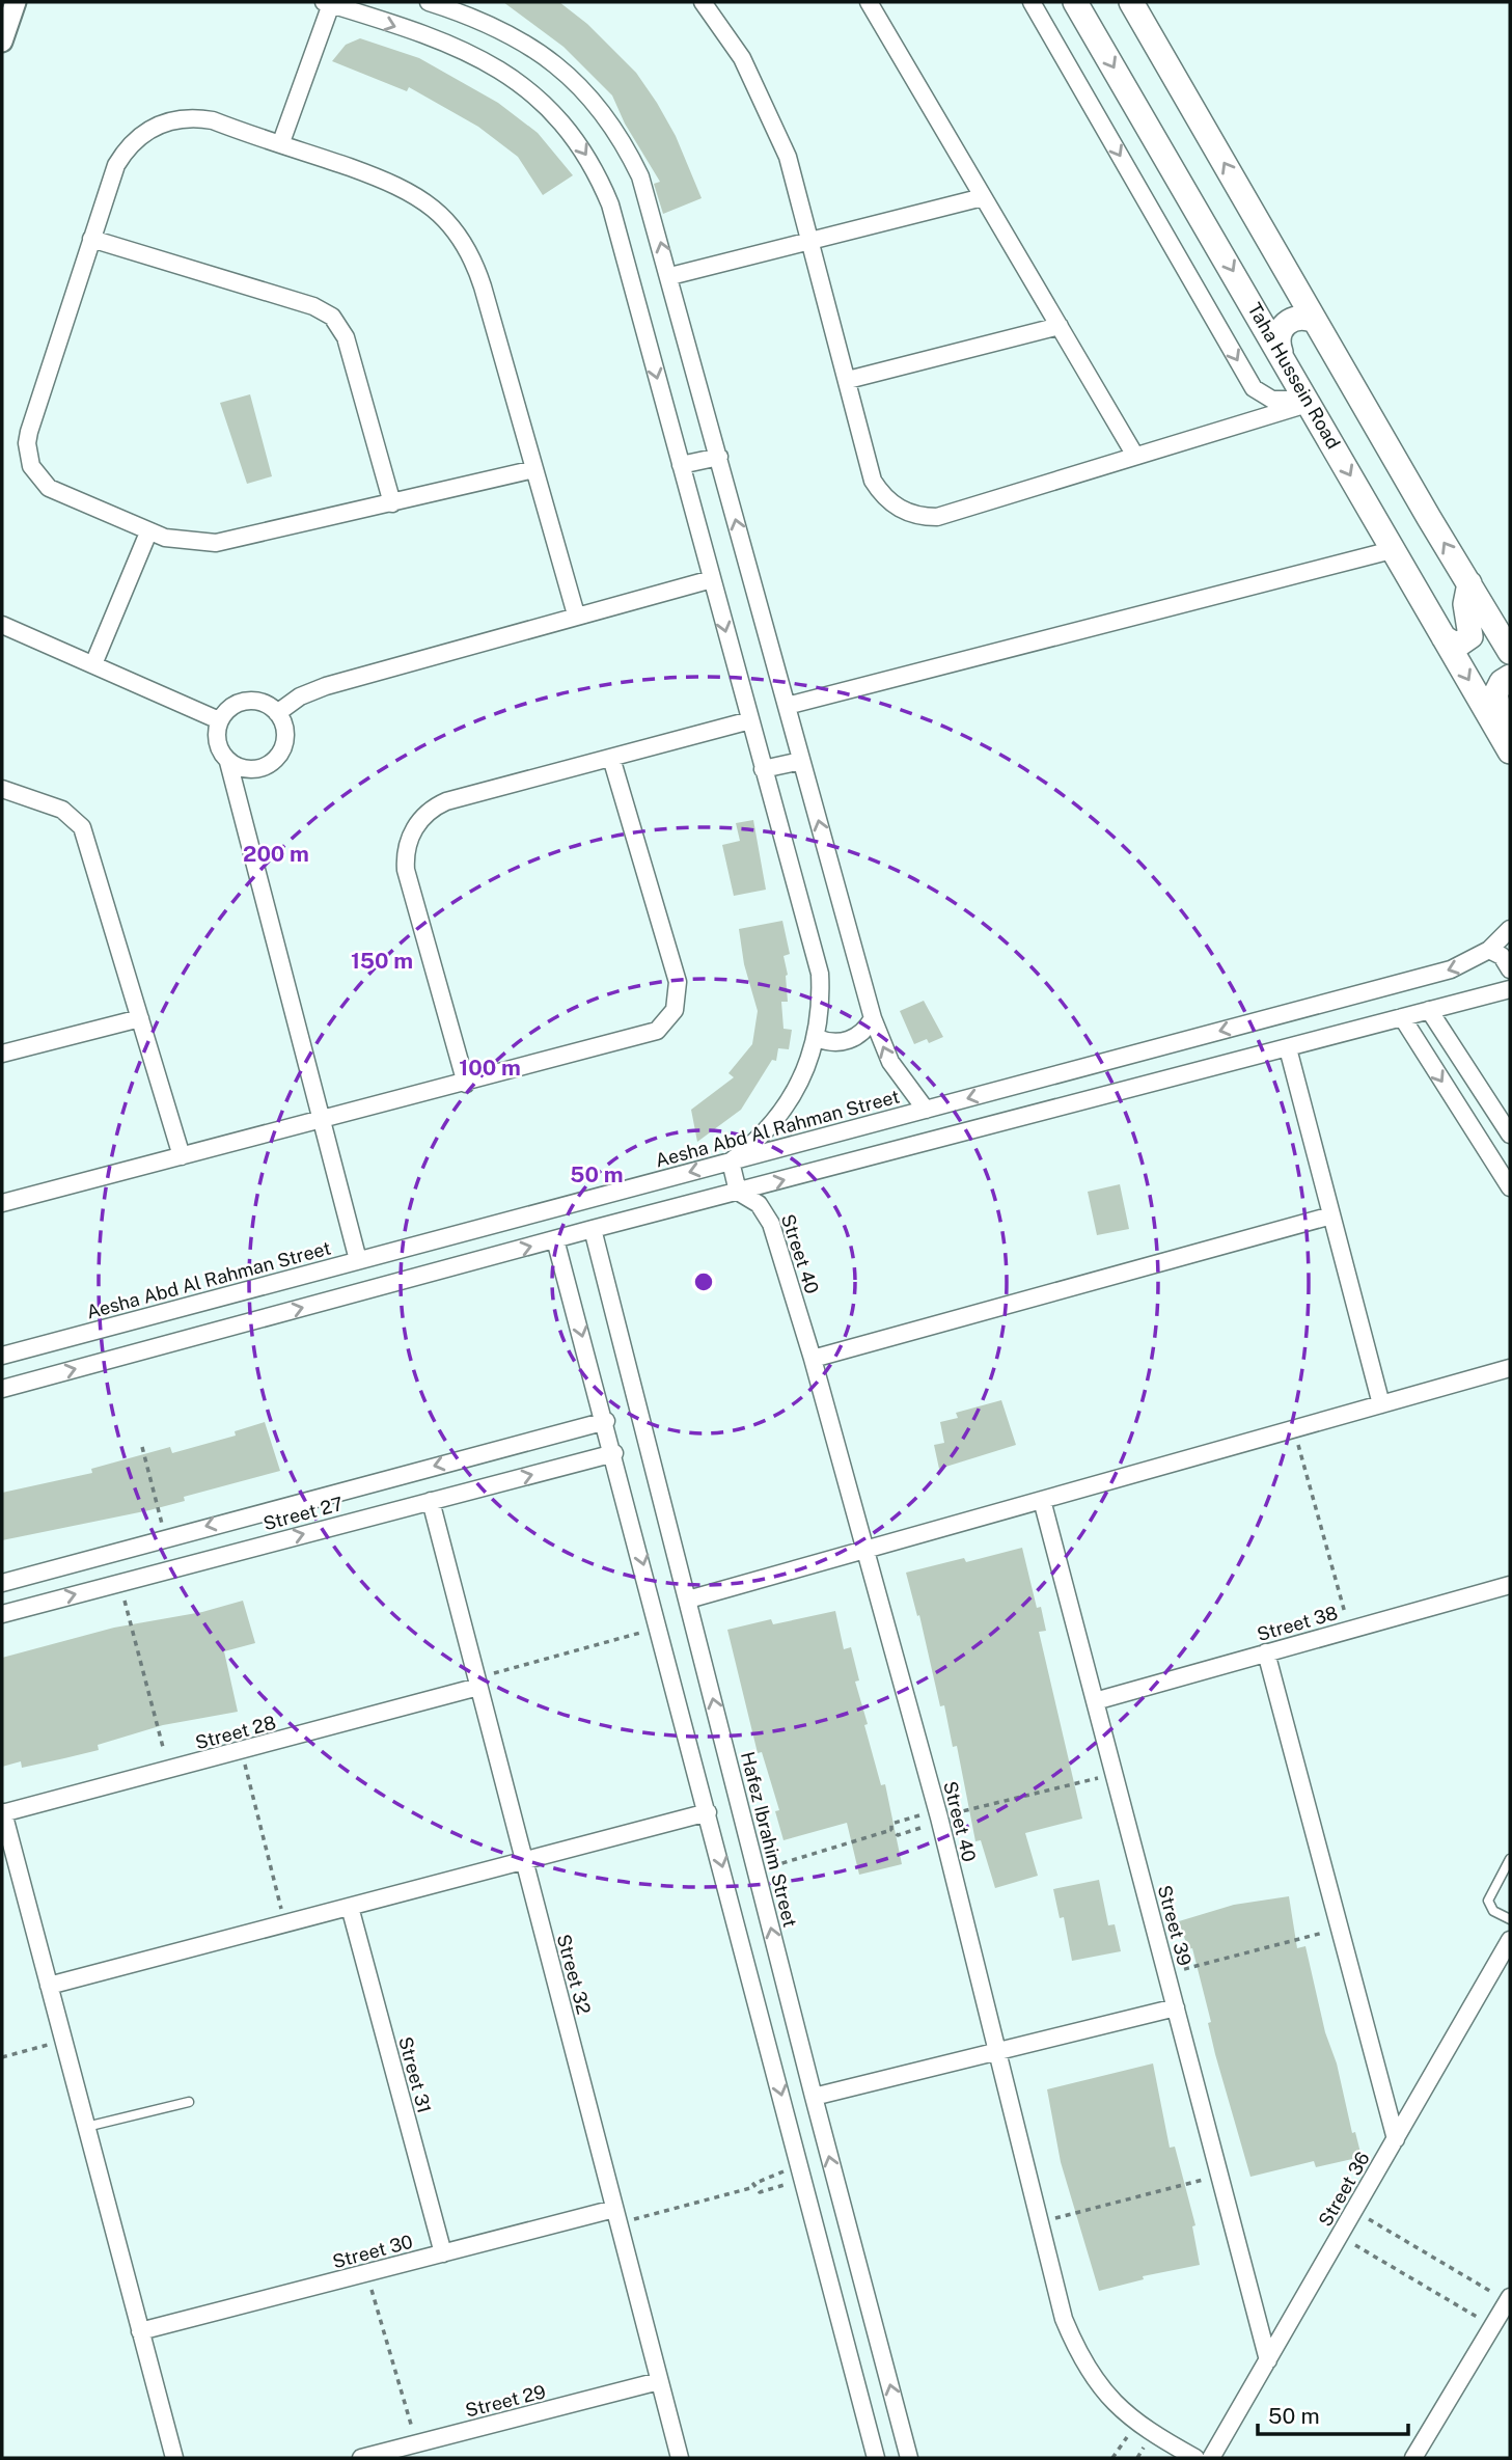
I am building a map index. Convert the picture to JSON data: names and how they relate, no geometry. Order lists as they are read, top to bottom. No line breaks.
{"streets":{"main road":["Taha Hussein Road"],"street":["Aesha Abd Al Rahman Street","Street 40","Street 27","Street 38","Street 28","Hafez Ibrahim Street","Street 39","Street 32","Street 31","Street 36","Street 30","Street 29"]},"crossings":[["Street 27","Street 32"],["Street 38","Street 39"],["Street 28","Street 32"],["Street 39","Street 36"],["Street 32","Street 30"],["Street 32","Street 29"],["Street 31","Street 30"]],"scale_bar":"50 m","rings":["200 m","150 m","100 m","50 m"]}
